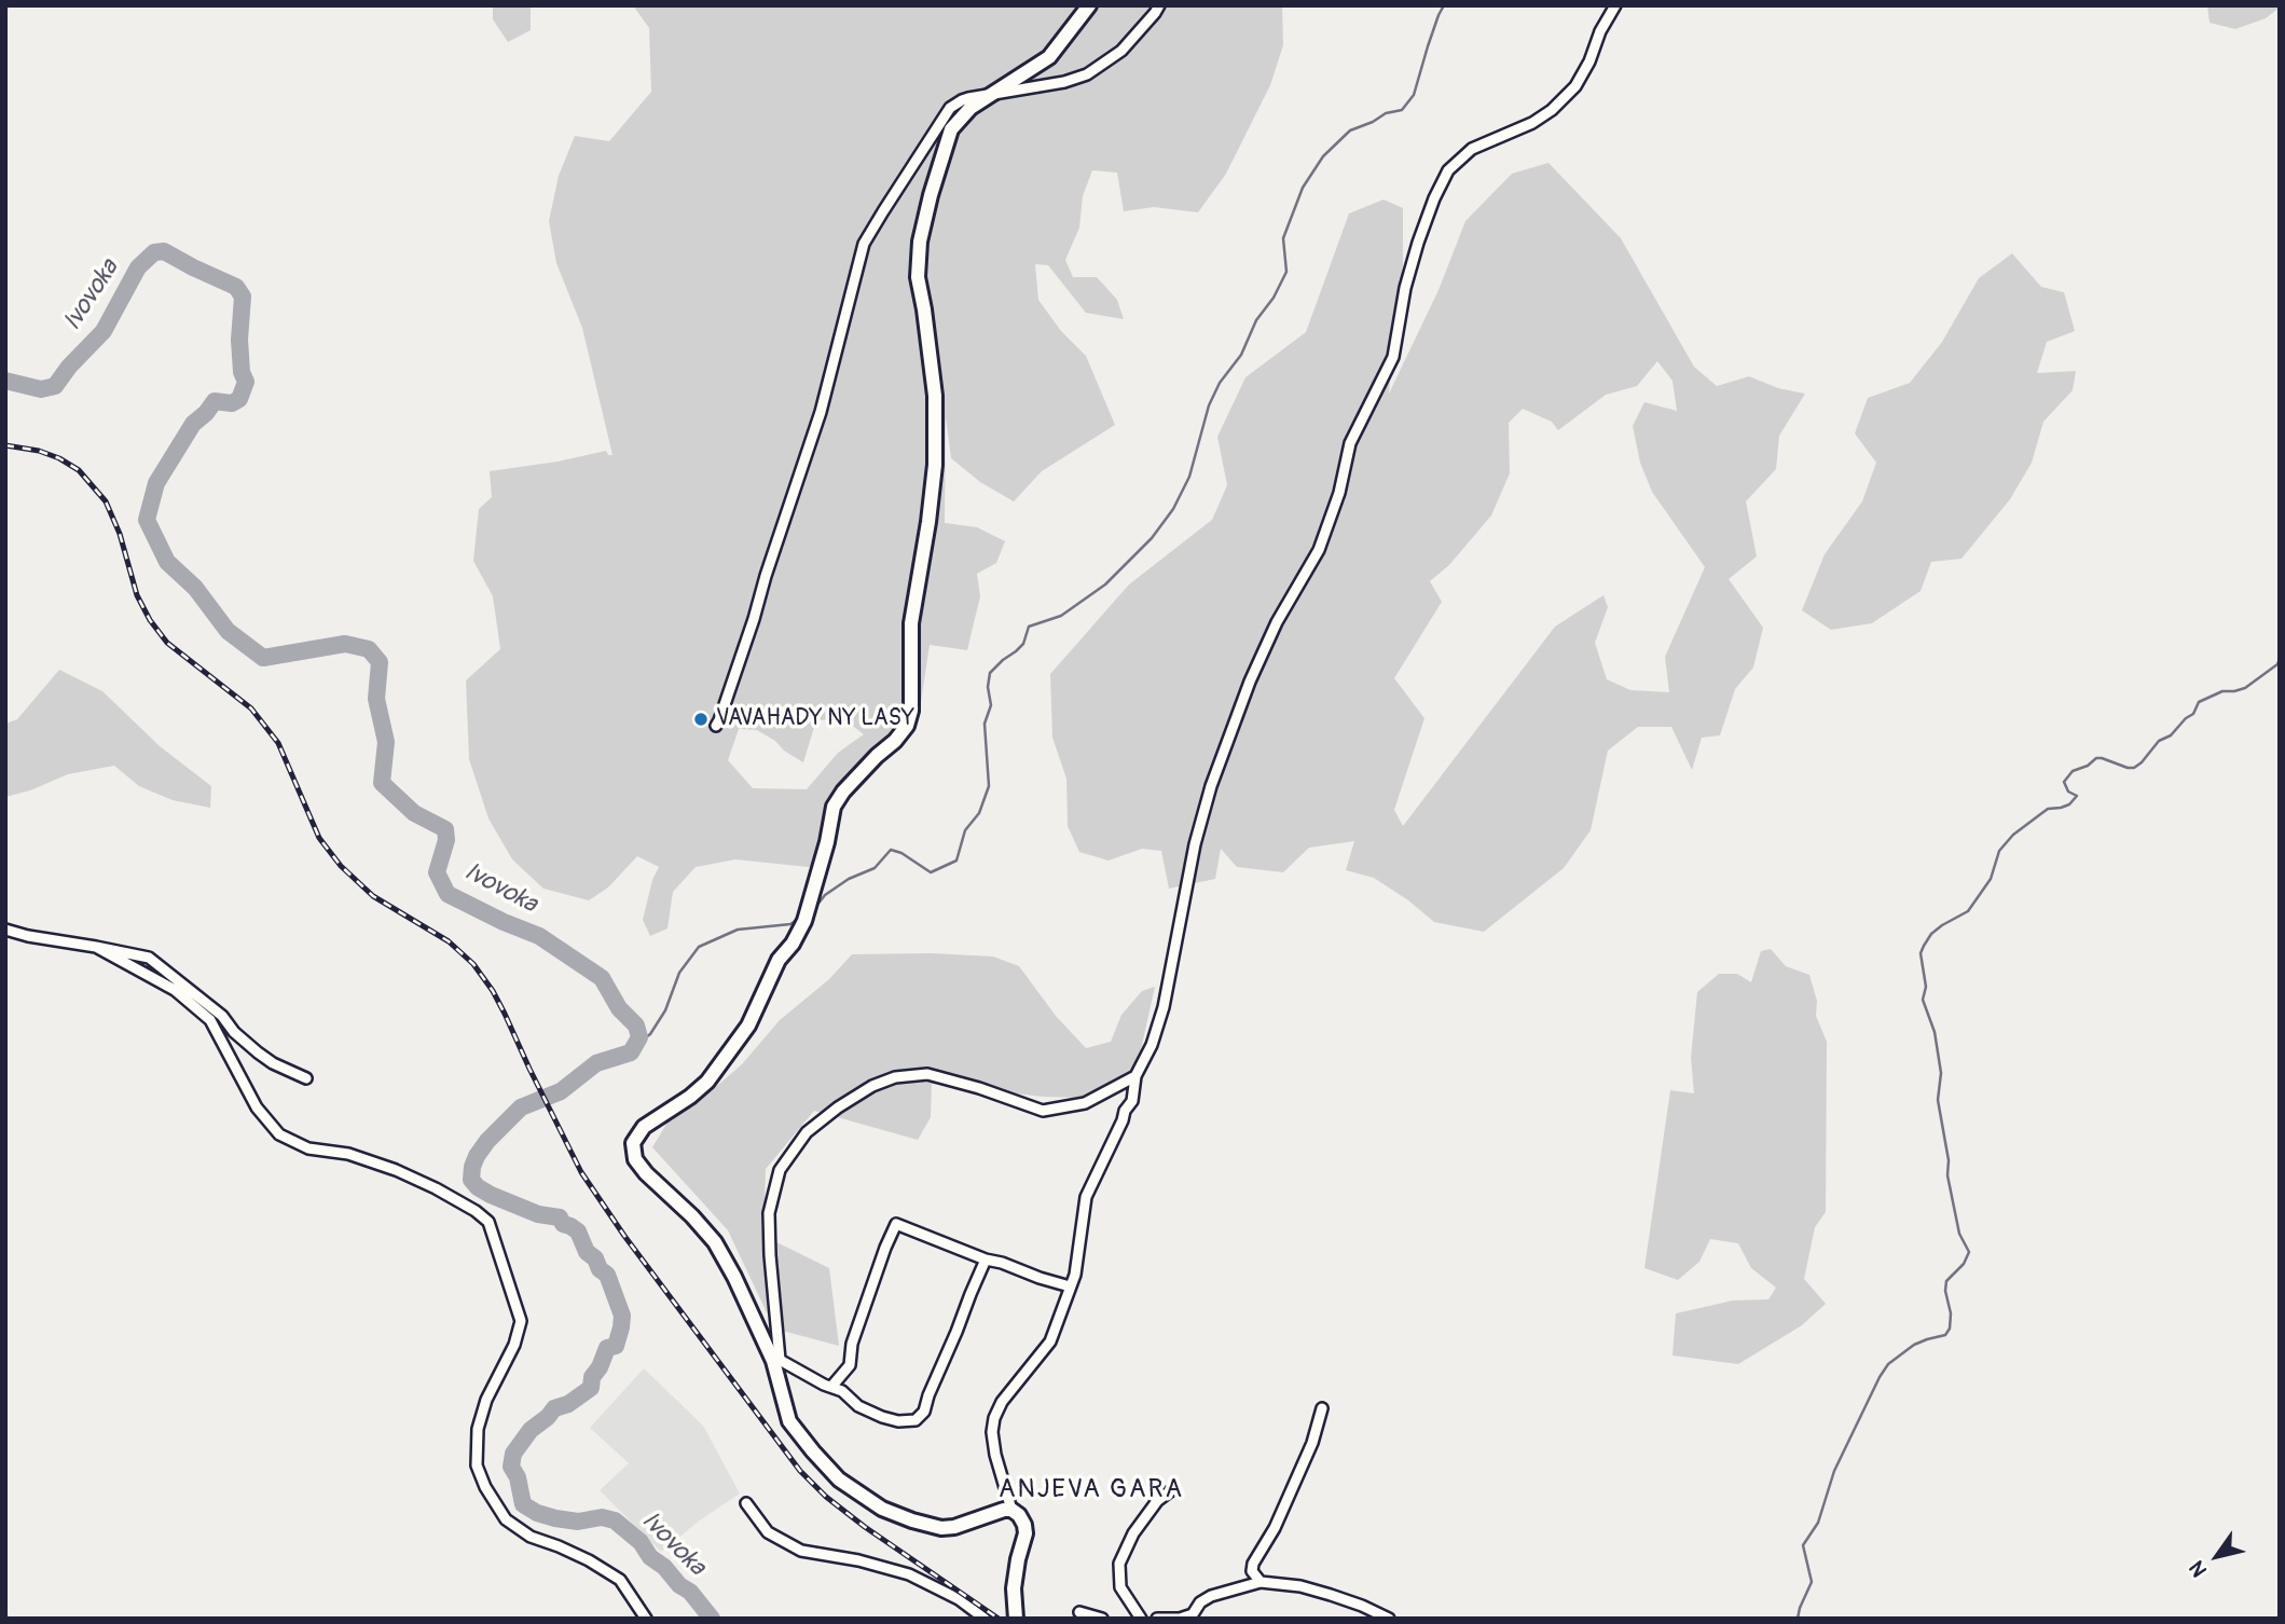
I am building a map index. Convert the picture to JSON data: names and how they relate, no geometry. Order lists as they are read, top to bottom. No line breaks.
{"districts":["ANJEVA GARA"],"water":["Ivovoka"],"places":["VAVAHADY NY LASY"],"north":"bottom left"}
